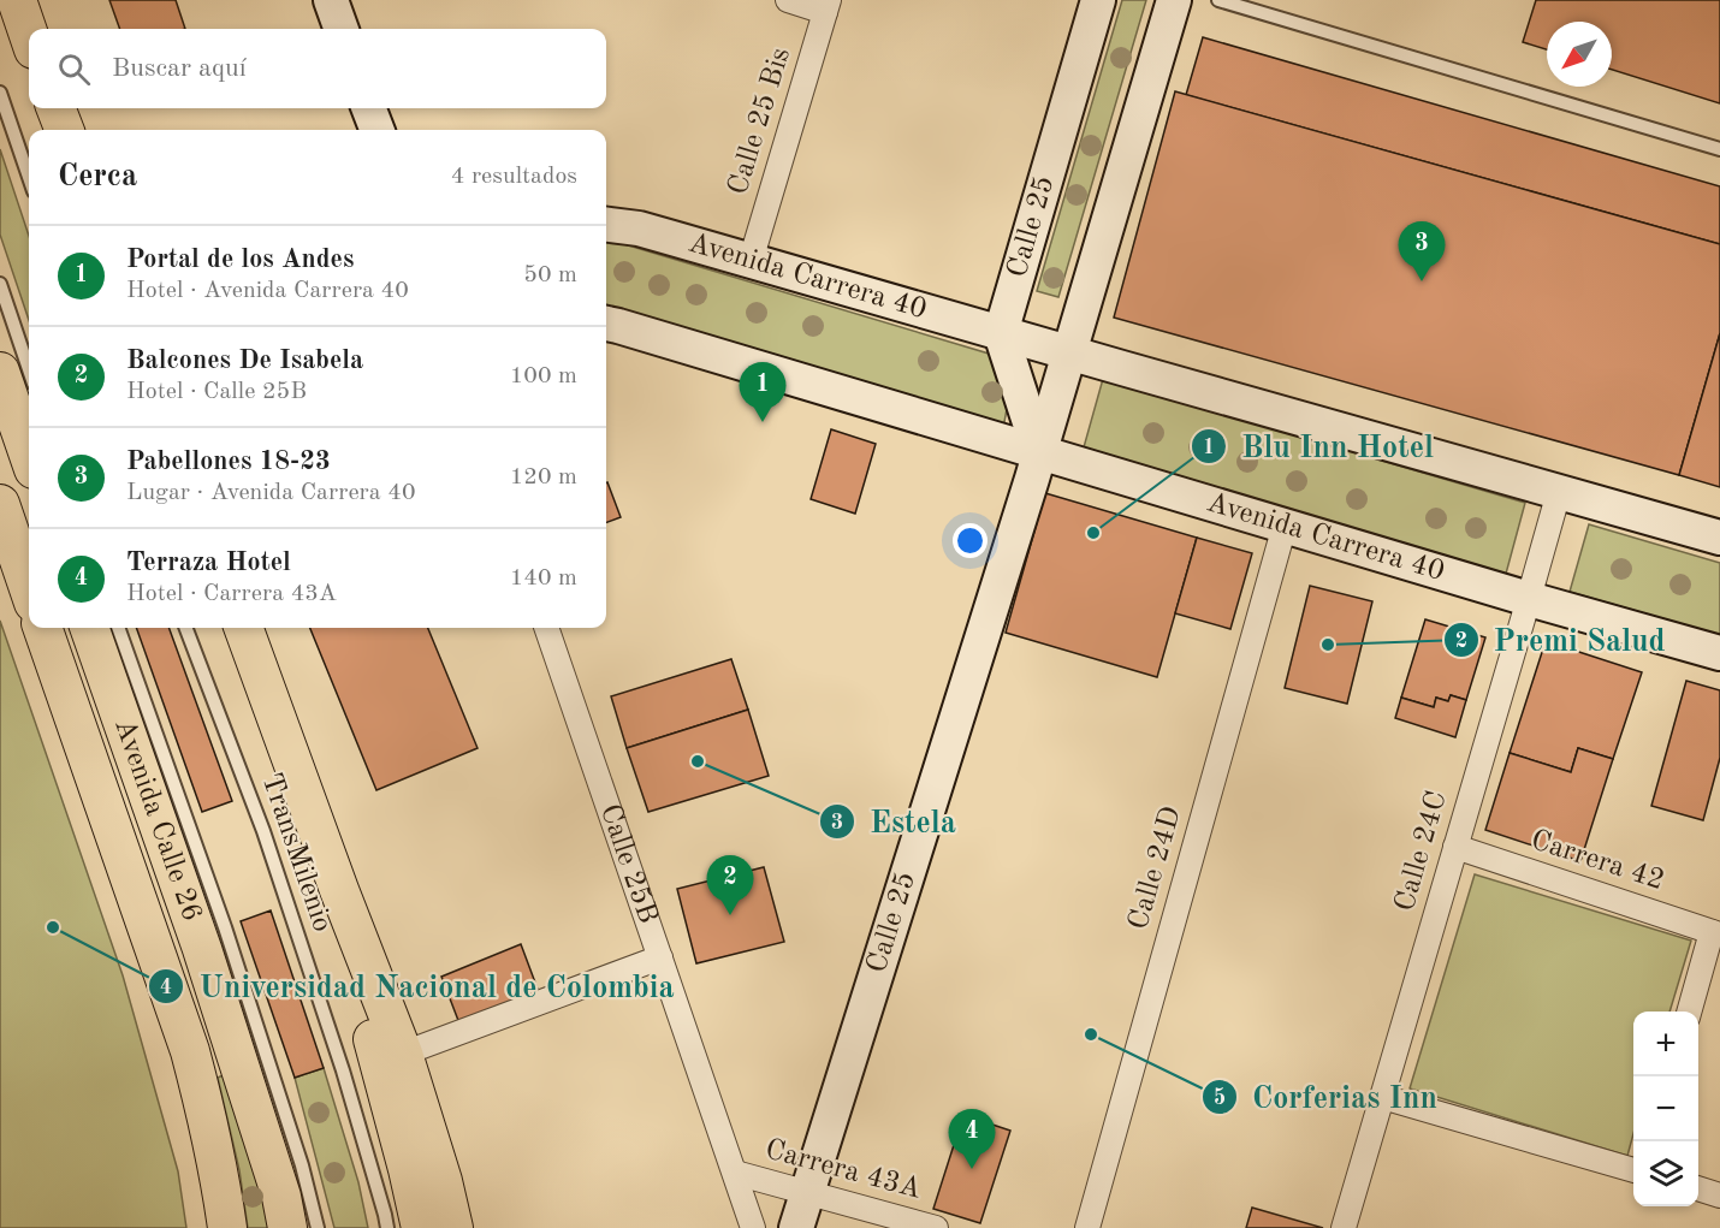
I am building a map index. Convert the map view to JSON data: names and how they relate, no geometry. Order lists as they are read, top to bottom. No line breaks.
{"streets":{"main road":["Calle 25","Avenida Carrera 40","Avenida Calle 26"],"street":["Calle 25 Bis","Calle 24C","Carrera 42","Calle 25B","Calle 24D","Carrera 43A"],"lane":["TransMilenio"]},"crossings":[["Calle 25 Bis","Avenida Carrera 40"],["Calle 25","Avenida Carrera 40"],["Calle 25","Carrera 43A"],["Avenida Carrera 40","Calle 24C"],["Avenida Carrera 40","Calle 24D"],["Calle 24C","Carrera 42"],["Calle 25B","Carrera 43A"]],"places":["Blu Inn Hotel","Premi Salud","Estela","Universidad Nacional de Colombia","Corferias Inn"],"north":"bottom left","page":{"search":"Buscar aquí","heading":["Cerca","4 resultados"],"pins":["3","1","2","4"],"list":[{"mark":"1","name":"Portal de los Andes","note":"Hotel · Avenida Carrera 40","value":"50 m"},{"mark":"2","name":"Balcones De Isabela","note":"Hotel · Calle 25B","value":"100 m"},{"mark":"3","name":"Pabellones 18-23","note":"Lugar · Avenida Carrera 40","value":"120 m"},{"mark":"4","name":"Terraza Hotel","note":"Hotel · Carrera 43A","value":"140 m"}],"map_buttons":["+","−"]}}
